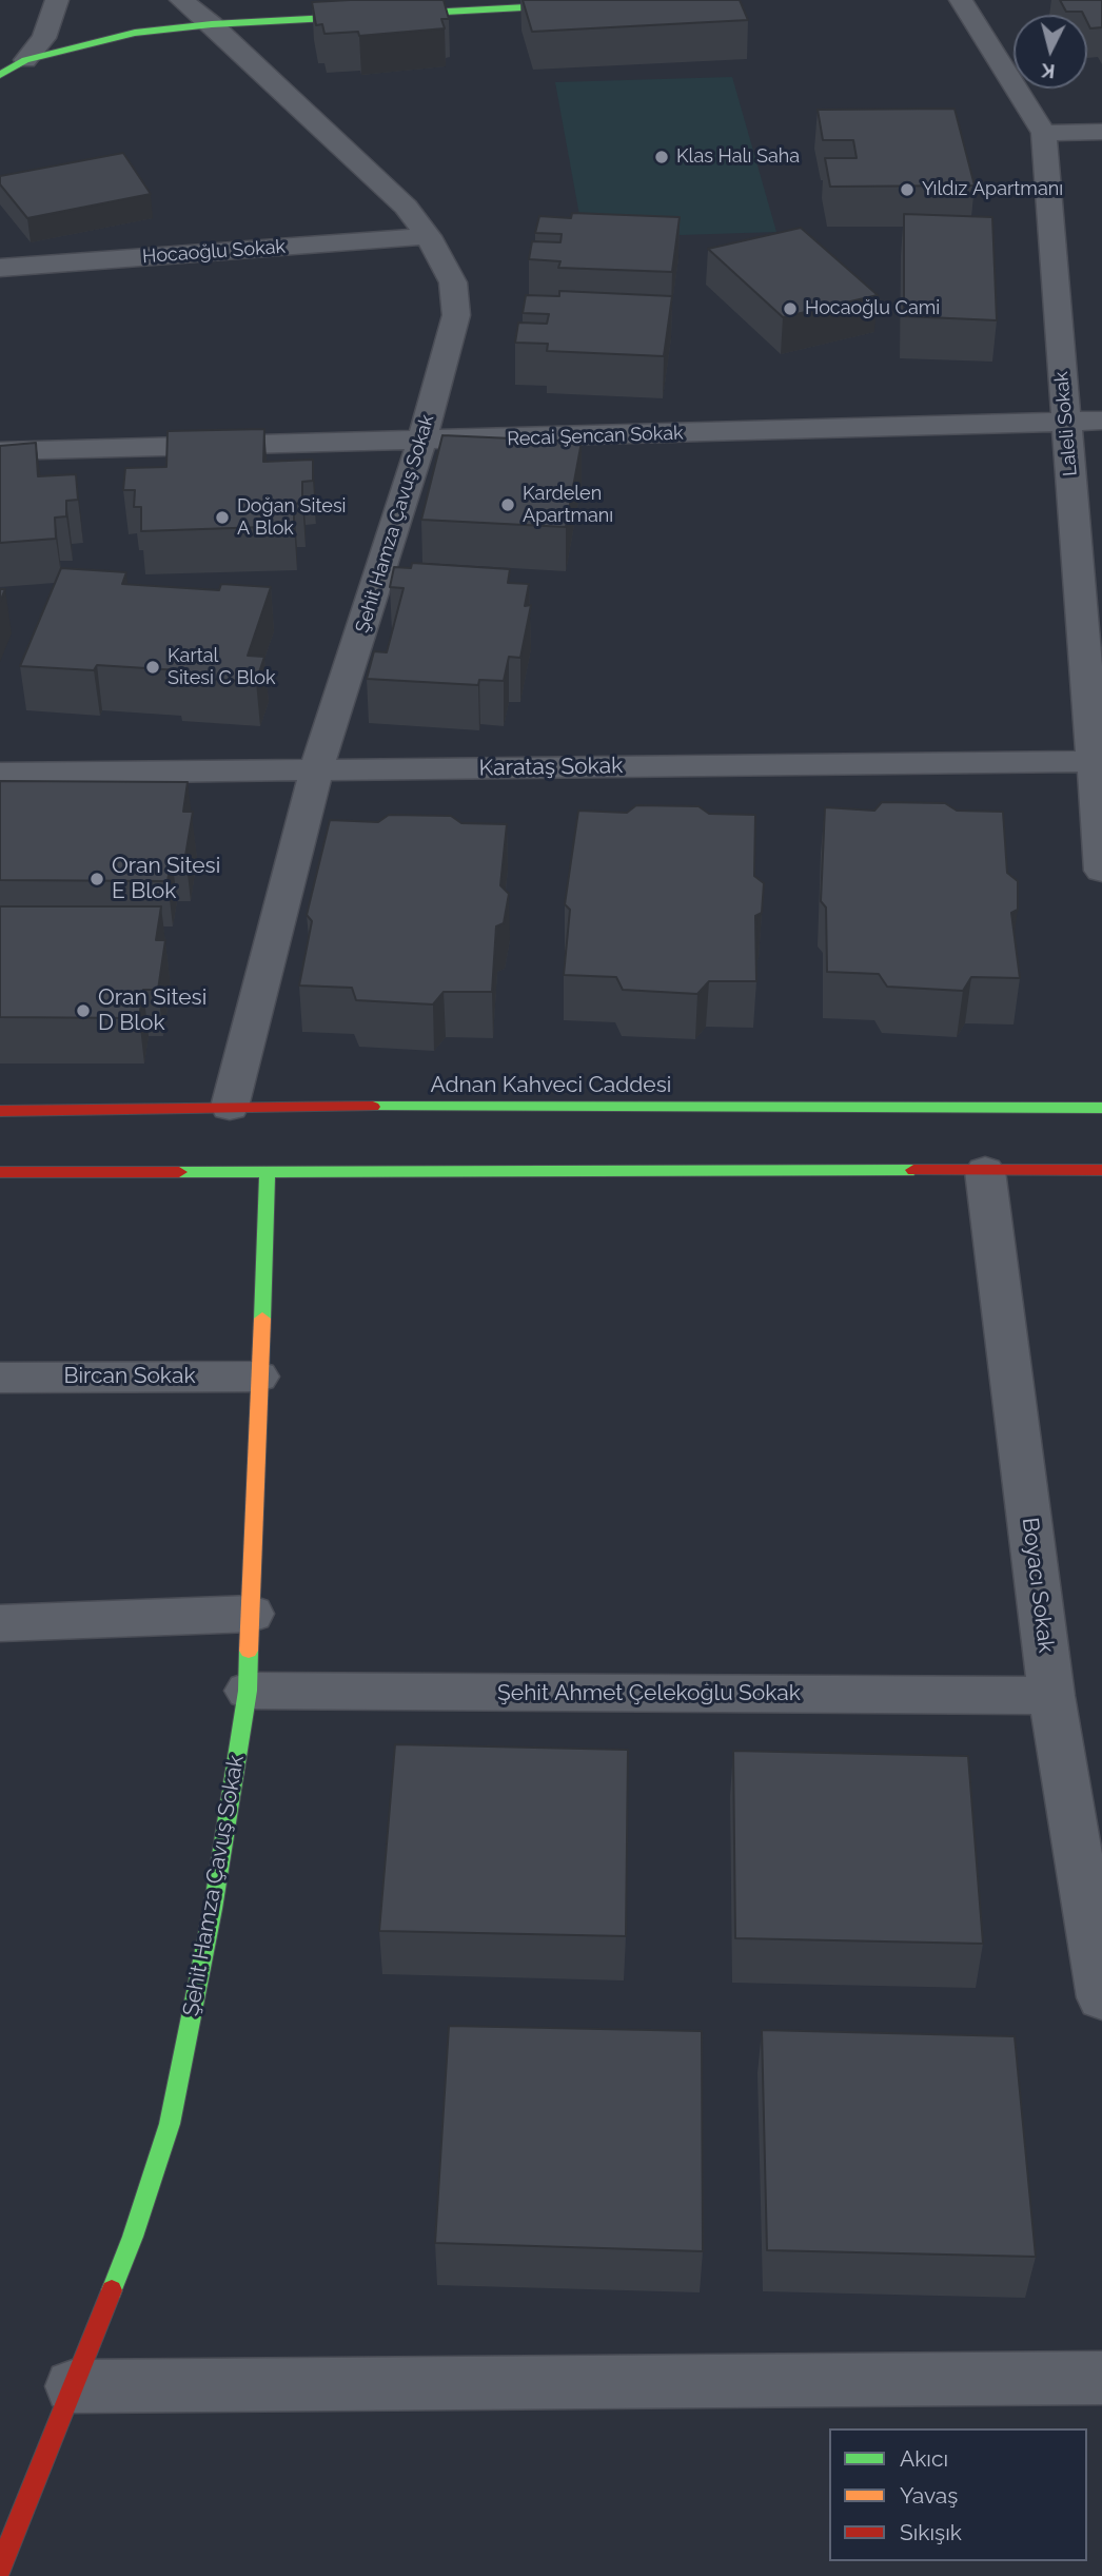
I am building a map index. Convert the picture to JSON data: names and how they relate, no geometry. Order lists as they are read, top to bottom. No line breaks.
{"streets":{"main road":["Şehit Hamza Çavuş Sokak","Adnan Kahveci Caddesi"],"street":["Hocaoğlu Sokak","Laleli Sokak","Recai Şencan Sokak","Karataş Sokak","Bircan Sokak","Boyacı Sokak","Şehit Ahmet Çelekoğlu Sokak"]},"crossings":[["Hocaoğlu Sokak","Şehit Hamza Çavuş Sokak"],["Laleli Sokak","Recai Şencan Sokak"],["Laleli Sokak","Karataş Sokak"],["Recai Şencan Sokak","Şehit Hamza Çavuş Sokak"],["Şehit Hamza Çavuş Sokak","Karataş Sokak"],["Şehit Hamza Çavuş Sokak","Adnan Kahveci Caddesi"],["Şehit Hamza Çavuş Sokak","Bircan Sokak"],["Şehit Hamza Çavuş Sokak","Şehit Ahmet Çelekoğlu Sokak"],["Boyacı Sokak","Şehit Ahmet Çelekoğlu Sokak"]],"places":["Klas Halı Saha","Yıldız Apartmanı","Hocaoğlu Cami","Kardelen Apartmanı","Doğan Sitesi A Blok","Kartal Sitesi C Blok","Oran Sitesi E Blok","Oran Sitesi D Blok"],"legend":["Akıcı","Yavaş","Sıkışık"],"north":"bottom"}
